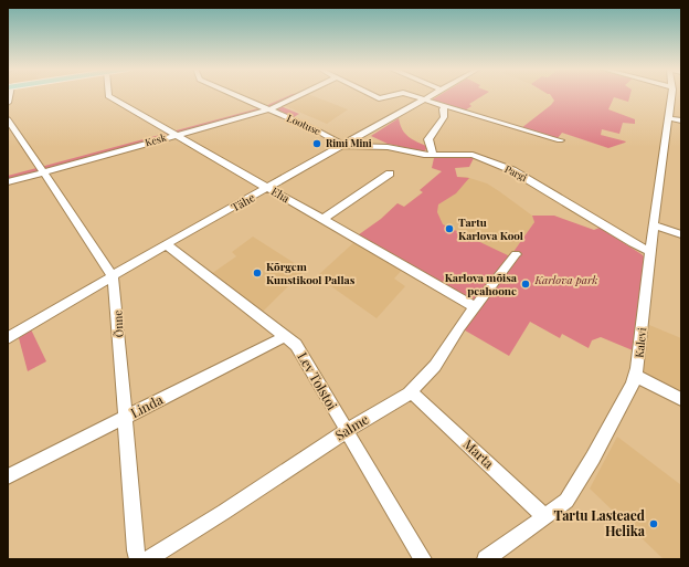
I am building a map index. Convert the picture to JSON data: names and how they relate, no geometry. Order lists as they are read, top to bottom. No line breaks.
{"streets":{"street":["Lootuse","Kesk","Pargi","Eha","Tähe","Õnne","Kalevi","Lev Tolstoi","Linda","Salme","Marta"]},"crossings":[["Lootuse","Kesk"],["Lootuse","Pargi"],["Lootuse","Tähe"],["Kesk","Eha"],["Kesk","Õnne"],["Pargi","Tähe"],["Pargi","Kalevi"],["Eha","Tähe"],["Eha","Salme"],["Tähe","Õnne"],["Tähe","Lev Tolstoi"],["Õnne","Linda"],["Kalevi","Marta"],["Lev Tolstoi","Linda"],["Lev Tolstoi","Salme"],["Salme","Marta"]],"parks":["Karlova park"],"places":["Rimi Mini","Tartu Karlova Kool","Kõrgem Kunstikool Pallas","Karlova mõisa peahoone","Tartu Lasteaed Helika"]}
